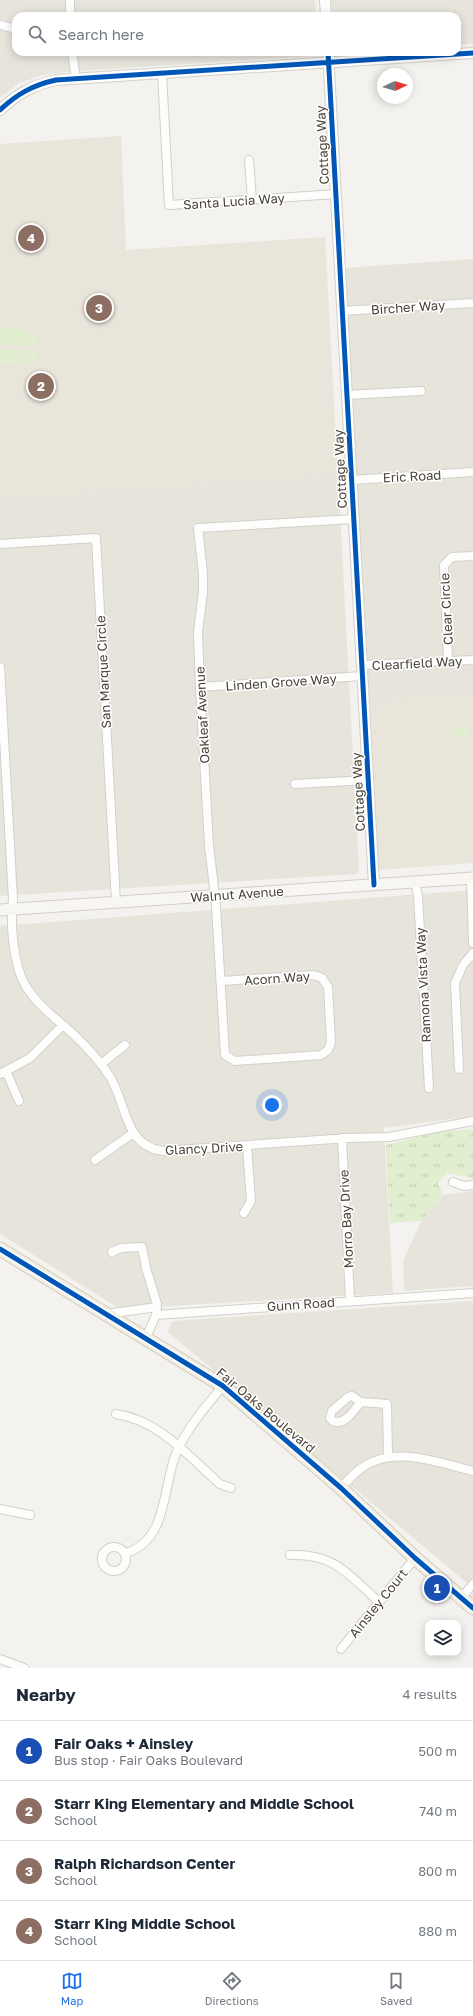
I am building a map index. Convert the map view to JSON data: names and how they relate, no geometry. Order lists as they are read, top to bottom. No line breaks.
{"streets":{"main road":["Walnut Avenue","Fair Oaks Boulevard"],"street":["Cottage Way","Santa Lucia Way","Bircher Way","Eric Road","Clear Circle","Clearfield Way","San Marque Circle","Linden Grove Way","Oakleaf Avenue","Acorn Way","Ramona Vista Way","Glancy Drive","Morro Bay Drive","Gunn Road","Ainsley Court"]},"crossings":[["Cottage Way","Santa Lucia Way"],["Cottage Way","Bircher Way"],["Cottage Way","Eric Road"],["Cottage Way","Clearfield Way"],["Cottage Way","Linden Grove Way"],["Cottage Way","Oakleaf Avenue"],["Cottage Way","Walnut Avenue"],["Clear Circle","Clearfield Way"],["San Marque Circle","Walnut Avenue"],["Linden Grove Way","Oakleaf Avenue"],["Oakleaf Avenue","Walnut Avenue"],["Oakleaf Avenue","Acorn Way"],["Walnut Avenue","Ramona Vista Way"],["Walnut Avenue","Glancy Drive"],["Glancy Drive","Morro Bay Drive"],["Morro Bay Drive","Gunn Road"],["Gunn Road","Fair Oaks Boulevard"],["Fair Oaks Boulevard","Ainsley Court"]],"north":"right","page":{"search":"Search here","pins":["4","3","2","1"],"heading":["Nearby","4 results"],"list":[{"mark":"1","name":"Fair Oaks + Ainsley","note":"Bus stop · Fair Oaks Boulevard","value":"500 m"},{"mark":"2","name":"Starr King Elementary and Middle School","note":"School","value":"740 m"},{"mark":"3","name":"Ralph Richardson Center","note":"School","value":"800 m"},{"mark":"4","name":"Starr King Middle School","note":"School","value":"880 m"}],"nav":["Map","Directions","Saved"]}}
